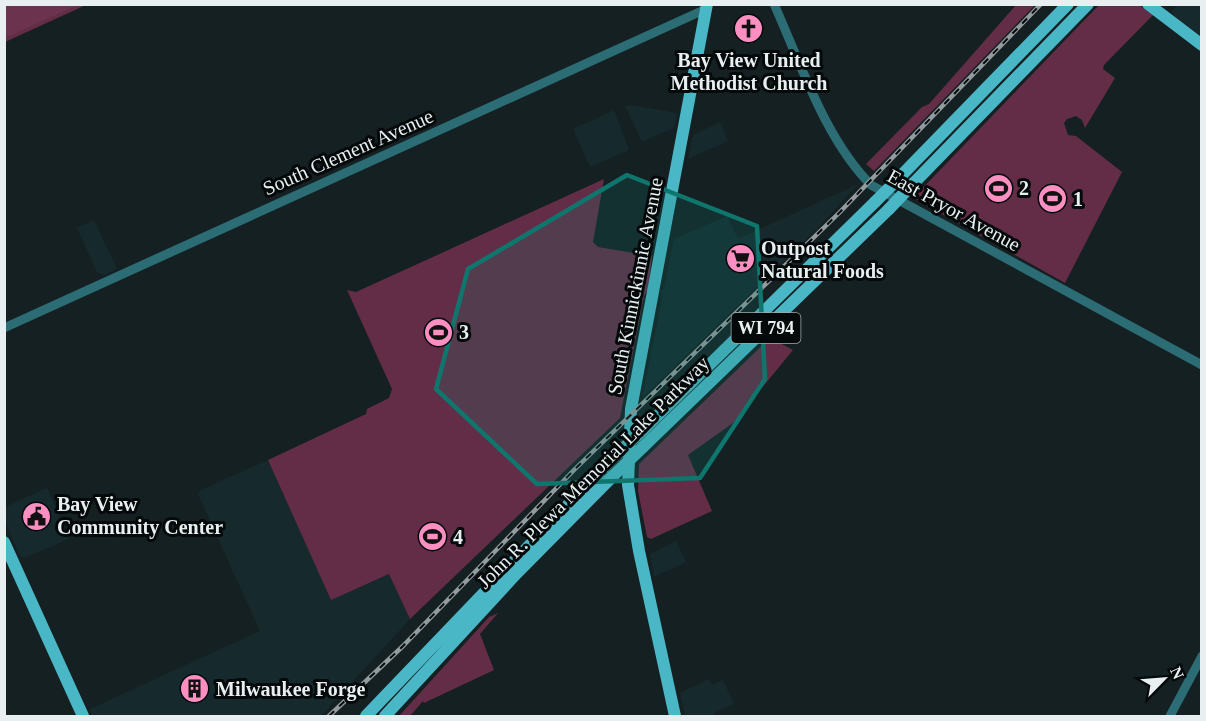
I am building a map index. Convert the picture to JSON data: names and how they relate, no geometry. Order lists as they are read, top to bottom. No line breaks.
{"streets":{"main road":["South Kinnickinnic Avenue","WI 794","John R. Plewa Memorial Lake Parkway"],"street":["South Clement Avenue","East Pryor Avenue"]},"crossings":[["South Clement Avenue","South Kinnickinnic Avenue"]],"places":{"church":["Bay View United Methodist Church"],"sports":["2","1","3","4"],"supermarket":["Outpost Natural Foods"],"public building":["Bay View Community Center"],"building":["Milwaukee Forge"]},"north":"top right"}
